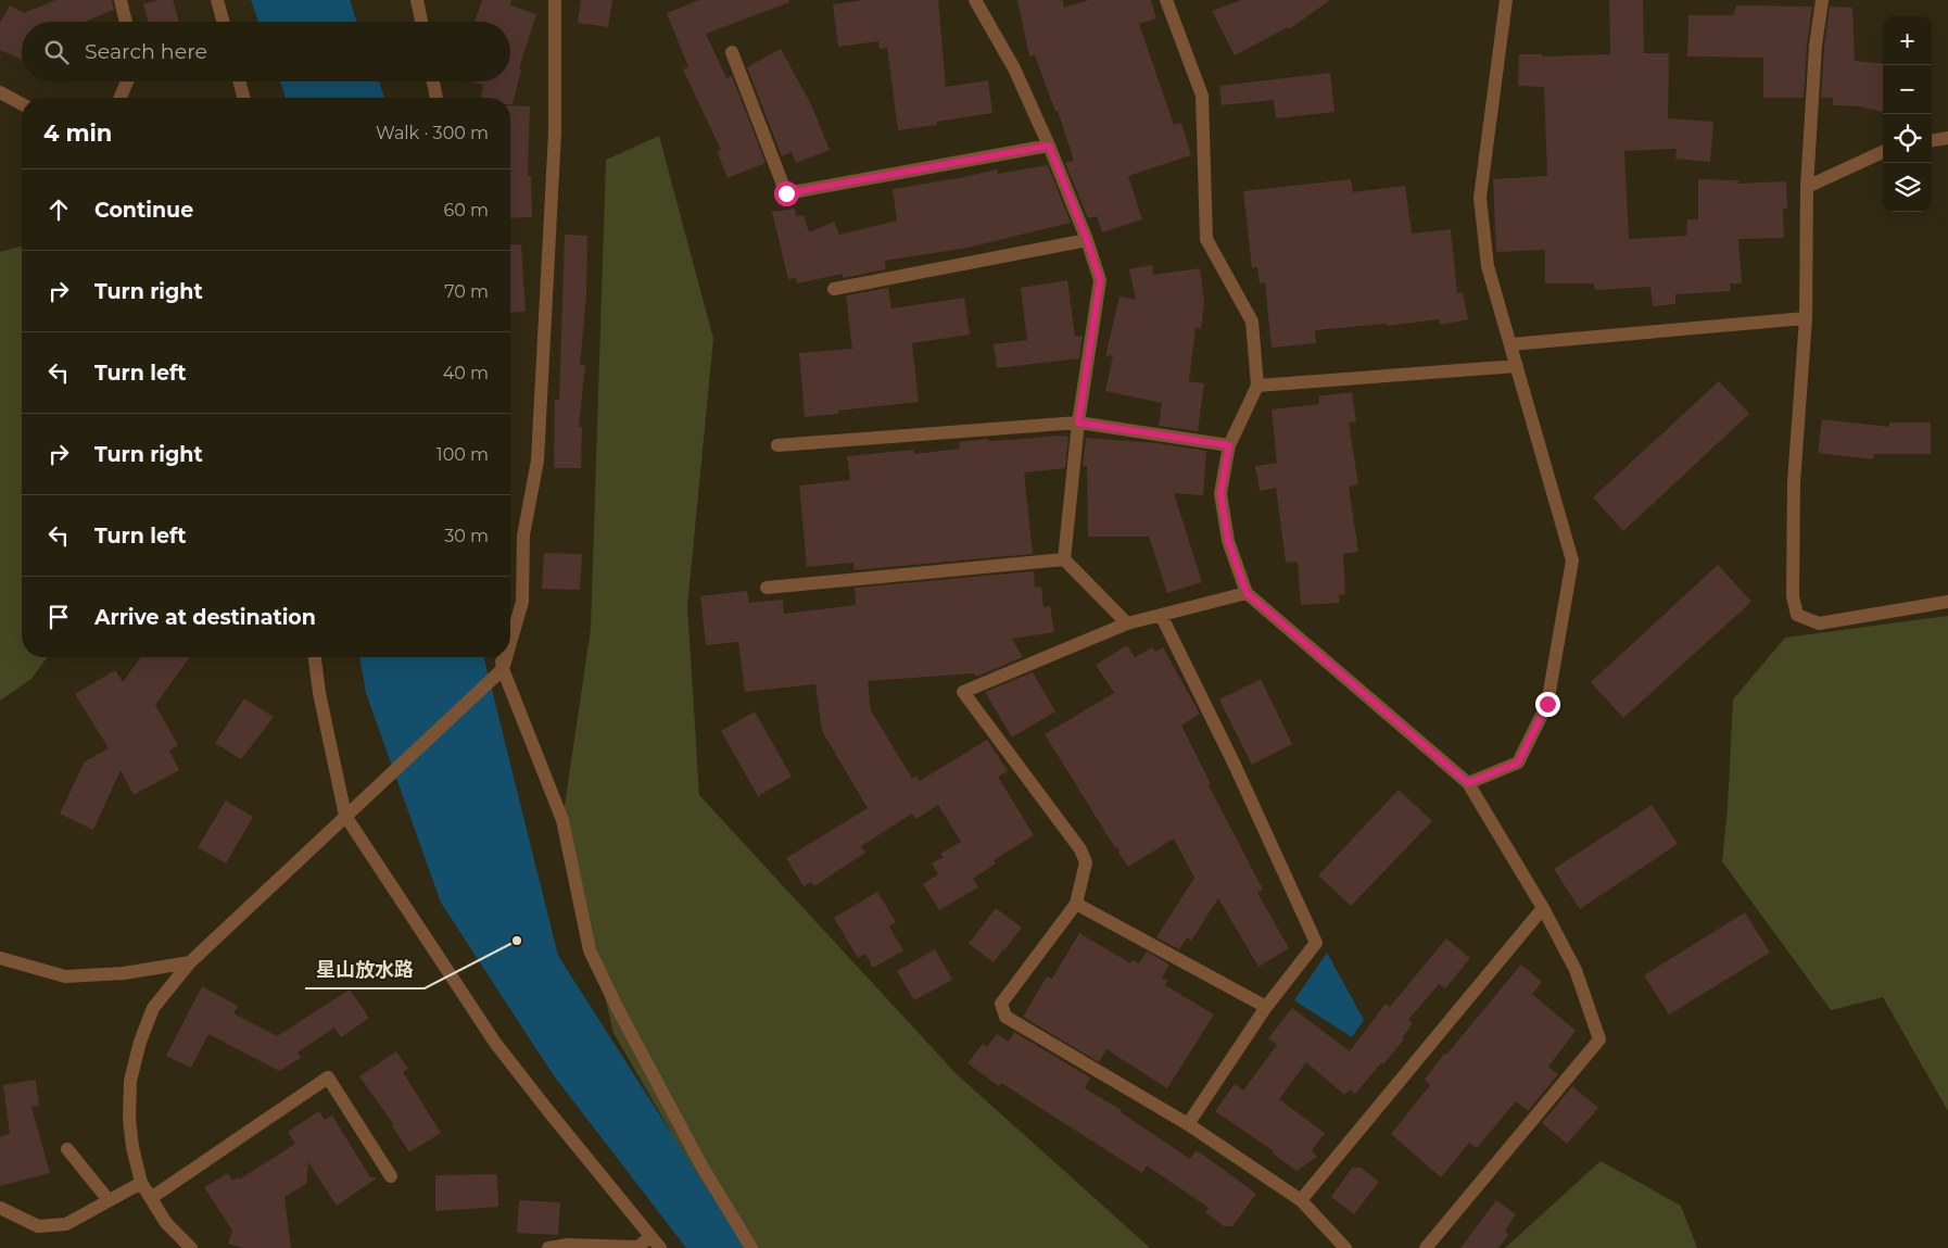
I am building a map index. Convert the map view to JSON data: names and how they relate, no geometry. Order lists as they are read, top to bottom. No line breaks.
{"places":["星山放水路"],"page":{"map_buttons":["+","−"],"search":"Search here","heading":["4 min","Walk · 300 m"],"list":[["Continue","60 m"],["Turn right","70 m"],["Turn left","40 m"],["Turn right","100 m"],["Turn left","30 m"],"Arrive at destination"]}}
